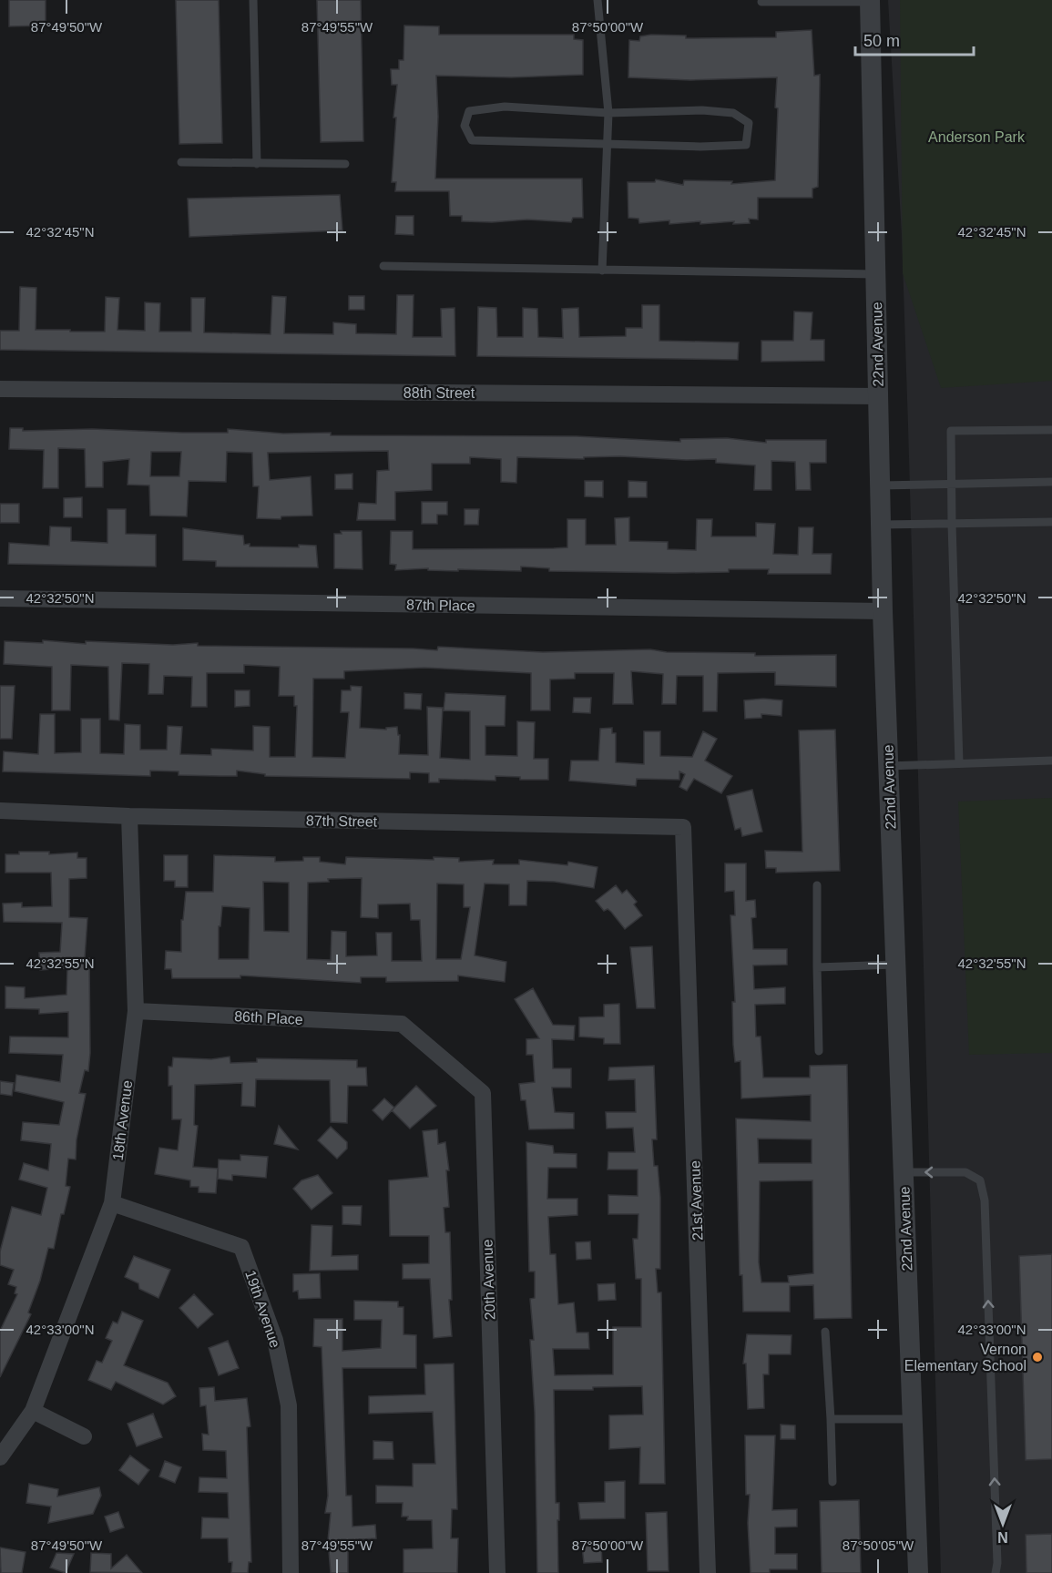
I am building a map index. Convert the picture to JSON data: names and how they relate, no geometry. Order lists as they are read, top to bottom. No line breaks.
{"streets":{"street":["22nd Avenue","88th Street","87th Place","87th Street","86th Place","18th Avenue","21st Avenue","20th Avenue","19th Avenue"]},"crossings":[["22nd Avenue","88th Street"],["22nd Avenue","87th Place"],["87th Street","18th Avenue"],["87th Street","21st Avenue"],["86th Place","18th Avenue"],["86th Place","20th Avenue"],["18th Avenue","19th Avenue"]],"parks":["Anderson Park"],"places":["Vernon Elementary School"],"scale_bar":"50 m","north":"bottom","coordinates":["87°49'50\"W","87°49'55\"W","87°50'00\"W","42°32'45\"N","42°32'50\"N","42°32'55\"N","42°33'00\"N","87°50'05\"W"]}
